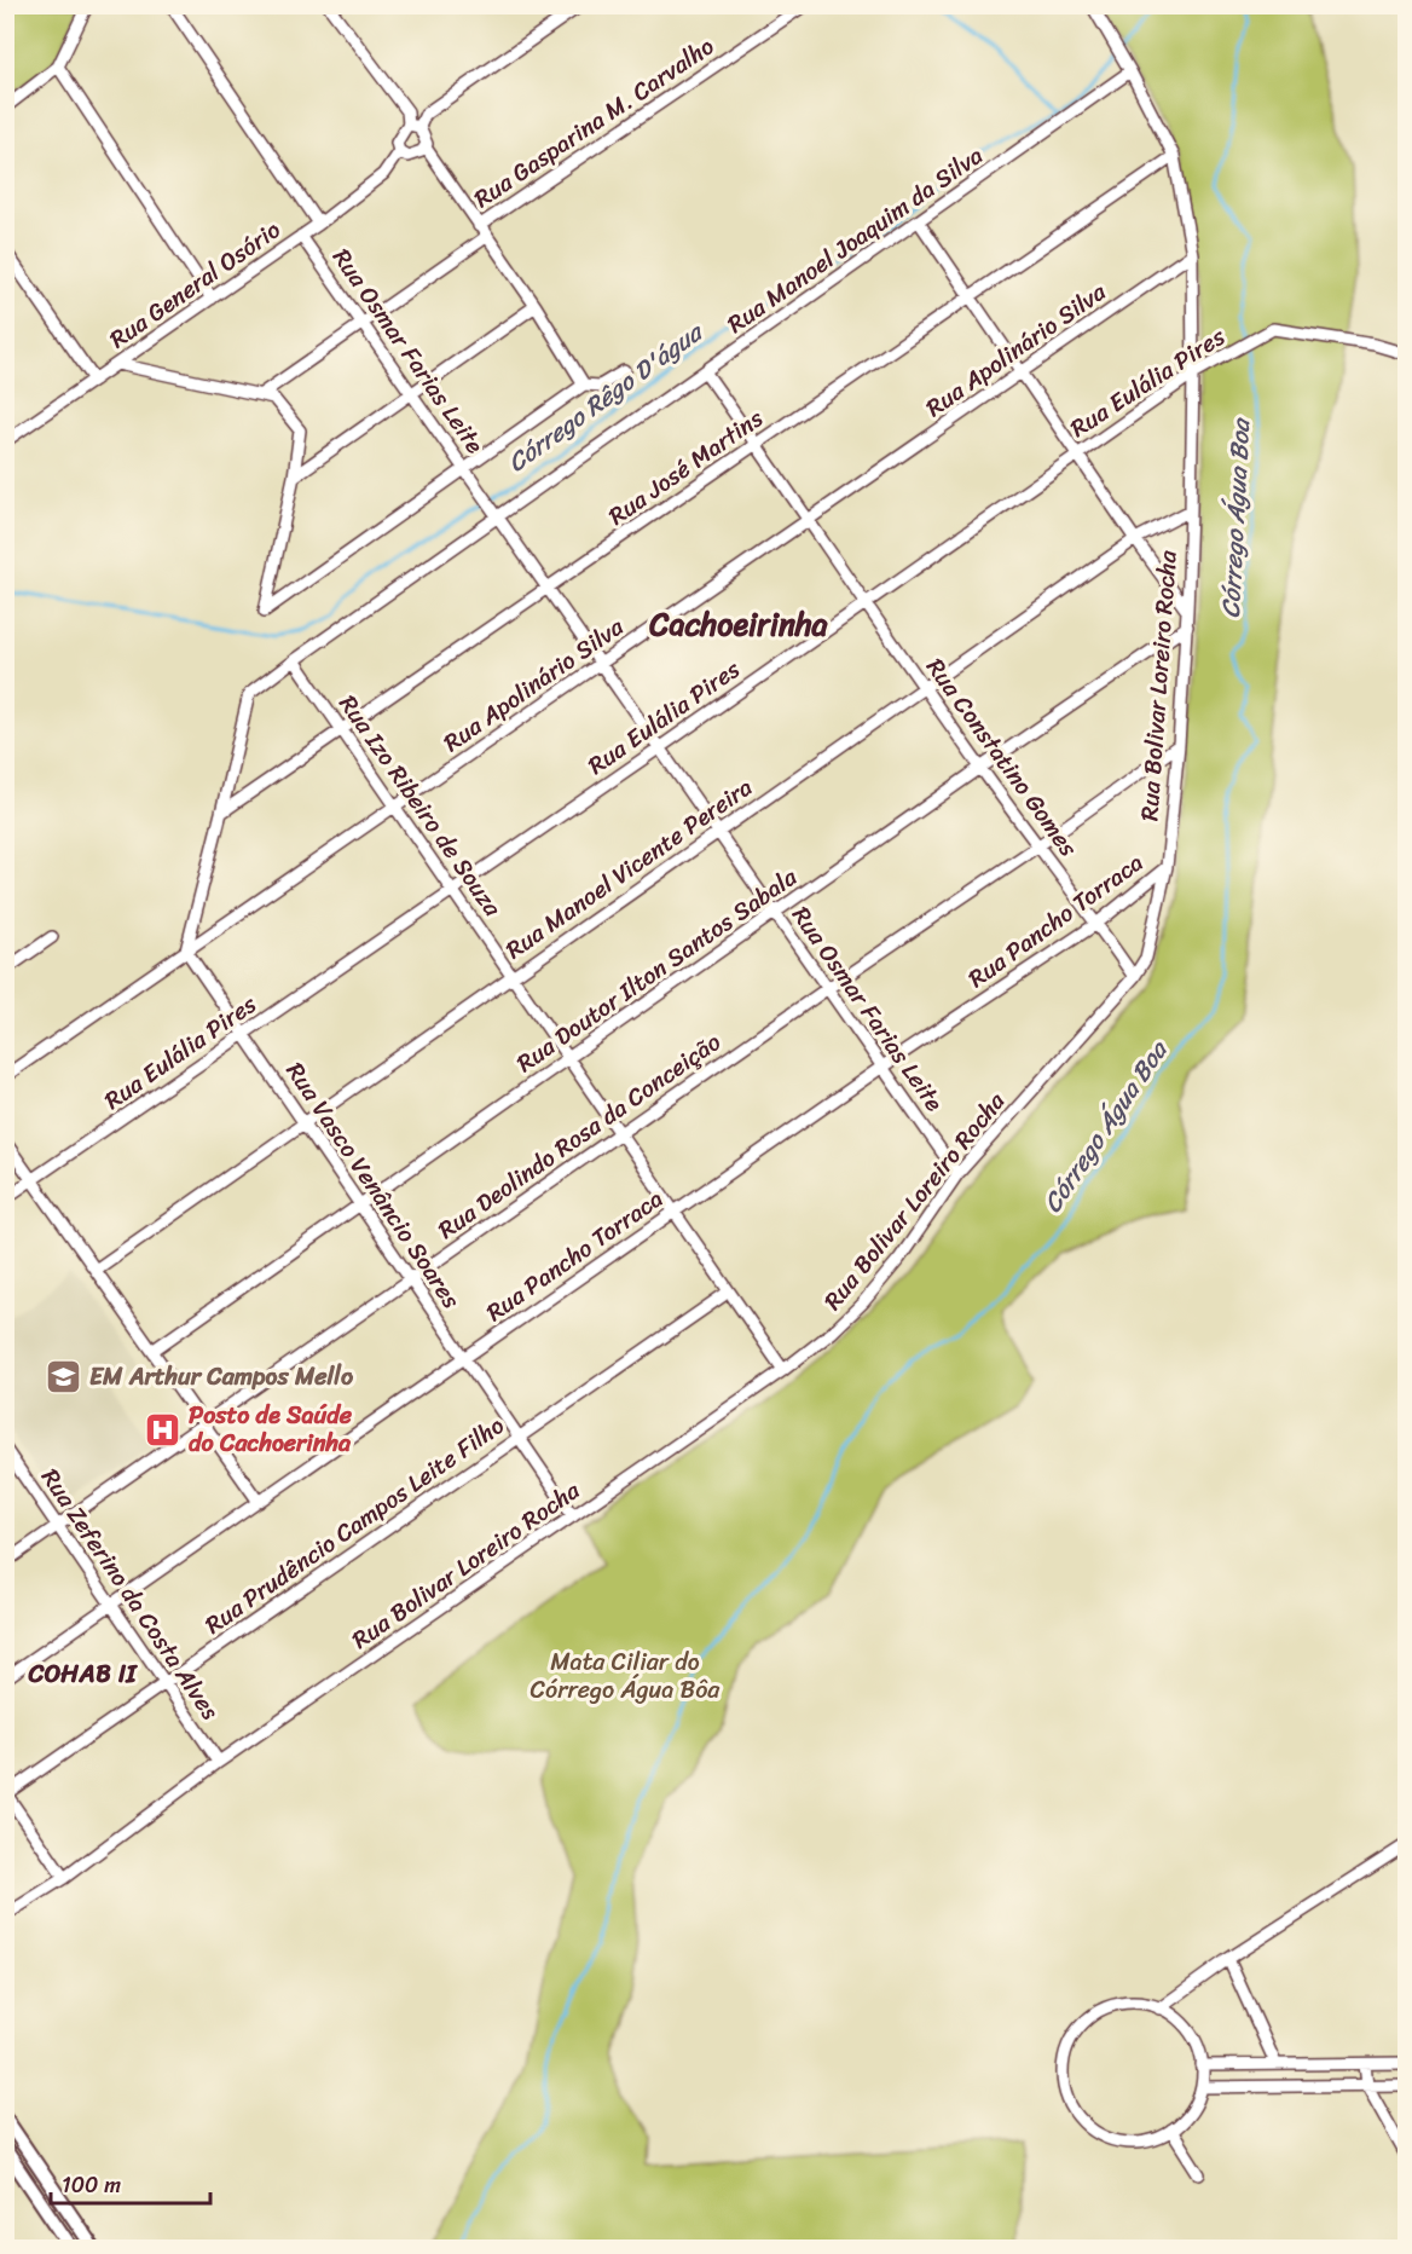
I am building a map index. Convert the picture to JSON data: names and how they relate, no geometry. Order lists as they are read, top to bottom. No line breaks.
{"streets":{"street":["Rua Gasparina M. Carvalho","Rua Manoel Joaquim da Silva","Rua General Osório","Rua Apolinário Silva","Rua Osmar Farias Leite","Rua Eulália Pires","Rua José Martins","Rua Bolivar Loreiro Rocha","Rua Constatino Gomes","Rua Izo Ribeiro de Souza","Rua Manoel Vicente Pereira","Rua Pancho Torraca","Rua Doutor Ilton Santos Sabala","Rua Deolindo Rosa da Conceição","Rua Vasco Venâncio Soares","Rua Prudêncio Campos Leite Filho","Rua Zeferino da Costa Alves"]},"crossings":[["Rua Manoel Joaquim da Silva","Rua Osmar Farias Leite"],["Rua Manoel Joaquim da Silva","Rua José Martins"],["Rua Manoel Joaquim da Silva","Rua Bolivar Loreiro Rocha"],["Rua Manoel Joaquim da Silva","Rua Izo Ribeiro de Souza"],["Rua General Osório","Rua Osmar Farias Leite"],["Rua Apolinário Silva","Rua Osmar Farias Leite"],["Rua Apolinário Silva","Rua Bolivar Loreiro Rocha"],["Rua Apolinário Silva","Rua Izo Ribeiro de Souza"],["Rua Apolinário Silva","Rua Vasco Venâncio Soares"],["Rua Osmar Farias Leite","Rua Eulália Pires"],["Rua Osmar Farias Leite","Rua José Martins"],["Rua Osmar Farias Leite","Rua Bolivar Loreiro Rocha"],["Rua Osmar Farias Leite","Rua Manoel Vicente Pereira"],["Rua Osmar Farias Leite","Rua Pancho Torraca"],["Rua Osmar Farias Leite","Rua Doutor Ilton Santos Sabala"],["Rua Osmar Farias Leite","Rua Deolindo Rosa da Conceição"],["Rua Eulália Pires","Rua Bolivar Loreiro Rocha"],["Rua Eulália Pires","Rua Constatino Gomes"],["Rua Eulália Pires","Rua Izo Ribeiro de Souza"],["Rua Eulália Pires","Rua Vasco Venâncio Soares"],["Rua José Martins","Rua Bolivar Loreiro Rocha"],["Rua José Martins","Rua Izo Ribeiro de Souza"],["Rua Bolivar Loreiro Rocha","Rua Constatino Gomes"],["Rua Bolivar Loreiro Rocha","Rua Izo Ribeiro de Souza"],["Rua Bolivar Loreiro Rocha","Rua Manoel Vicente Pereira"],["Rua Bolivar Loreiro Rocha","Rua Pancho Torraca"],["Rua Bolivar Loreiro Rocha","Rua Doutor Ilton Santos Sabala"],["Rua Bolivar Loreiro Rocha","Rua Deolindo Rosa da Conceição"],["Rua Bolivar Loreiro Rocha","Rua Vasco Venâncio Soares"],["Rua Bolivar Loreiro Rocha","Rua Zeferino da Costa Alves"],["Rua Constatino Gomes","Rua Manoel Vicente Pereira"],["Rua Constatino Gomes","Rua Pancho Torraca"],["Rua Constatino Gomes","Rua Doutor Ilton Santos Sabala"],["Rua Constatino Gomes","Rua Deolindo Rosa da Conceição"],["Rua Izo Ribeiro de Souza","Rua Manoel Vicente Pereira"],["Rua Izo Ribeiro de Souza","Rua Pancho Torraca"],["Rua Izo Ribeiro de Souza","Rua Doutor Ilton Santos Sabala"],["Rua Izo Ribeiro de Souza","Rua Deolindo Rosa da Conceição"],["Rua Izo Ribeiro de Souza","Rua Prudêncio Campos Leite Filho"],["Rua Manoel Vicente Pereira","Rua Vasco Venâncio Soares"],["Rua Pancho Torraca","Rua Vasco Venâncio Soares"],["Rua Pancho Torraca","Rua Zeferino da Costa Alves"],["Rua Doutor Ilton Santos Sabala","Rua Vasco Venâncio Soares"],["Rua Deolindo Rosa da Conceição","Rua Vasco Venâncio Soares"],["Rua Deolindo Rosa da Conceição","Rua Zeferino da Costa Alves"],["Rua Vasco Venâncio Soares","Rua Prudêncio Campos Leite Filho"],["Rua Prudêncio Campos Leite Filho","Rua Zeferino da Costa Alves"]],"districts":["Cachoeirinha","COHAB II"],"water":["Córrego Rêgo D'água","Córrego Água Boa"],"parks":["Mata Ciliar do Córrego Água Bôa"],"places":{"school or university":["EM Arthur Campos Mello"],"hospital":["Posto de Saúde do Cachoerinha"]},"scale_bar":"100 m"}
